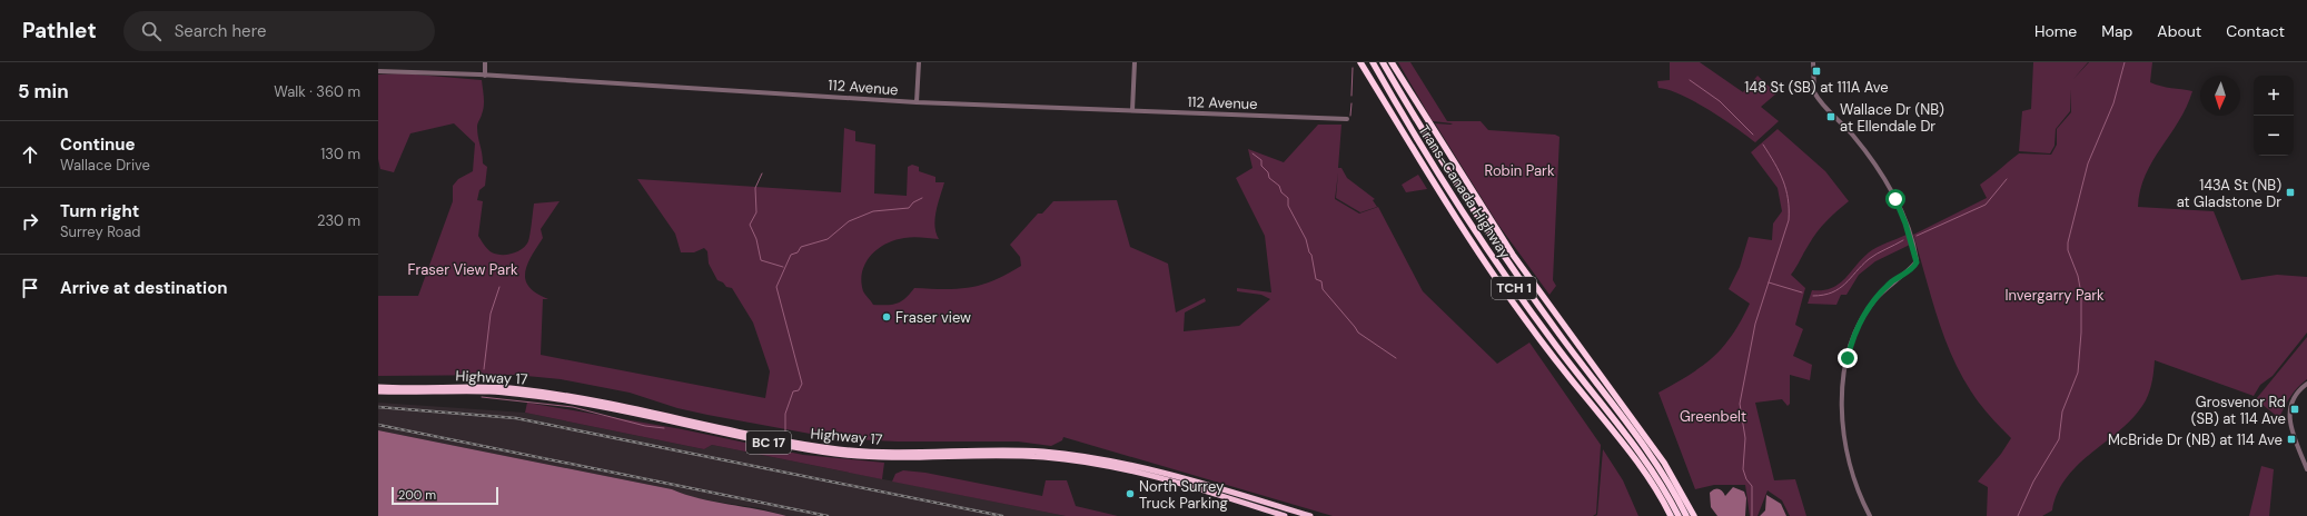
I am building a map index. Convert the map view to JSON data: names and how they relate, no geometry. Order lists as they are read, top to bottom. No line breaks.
{"streets":{"highway":["Trans-Canada Highway","TCH 1","Highway 17","BC 17"],"street":["112 Avenue"]},"crossings":[["Trans-Canada Highway","TCH 1"]],"parks":["Robin Park","Fraser View Park","Invergarry Park","Greenbelt"],"places":{"transit":["148 St (SB) at 111A Ave","Wallace Dr (NB) at Ellendale Dr","143A St (NB) at Gladstone Dr","Grosvenor Rd (SB) at 114 Ave","McBride Dr (NB) at 114 Ave"],"other":["Fraser view","North Surrey Truck Parking"]},"scale_bar":"200 m","north":"bottom","page":{"header":"Pathlet","search":"Search here","nav":["Home","Map","About","Contact"],"heading":["5 min","Walk · 360 m"],"map_buttons":["+","−"],"list":[["Continue","Wallace Drive","130 m"],["Turn right","Surrey Road","230 m"],"Arrive at destination"],"scale":"200 m"}}
